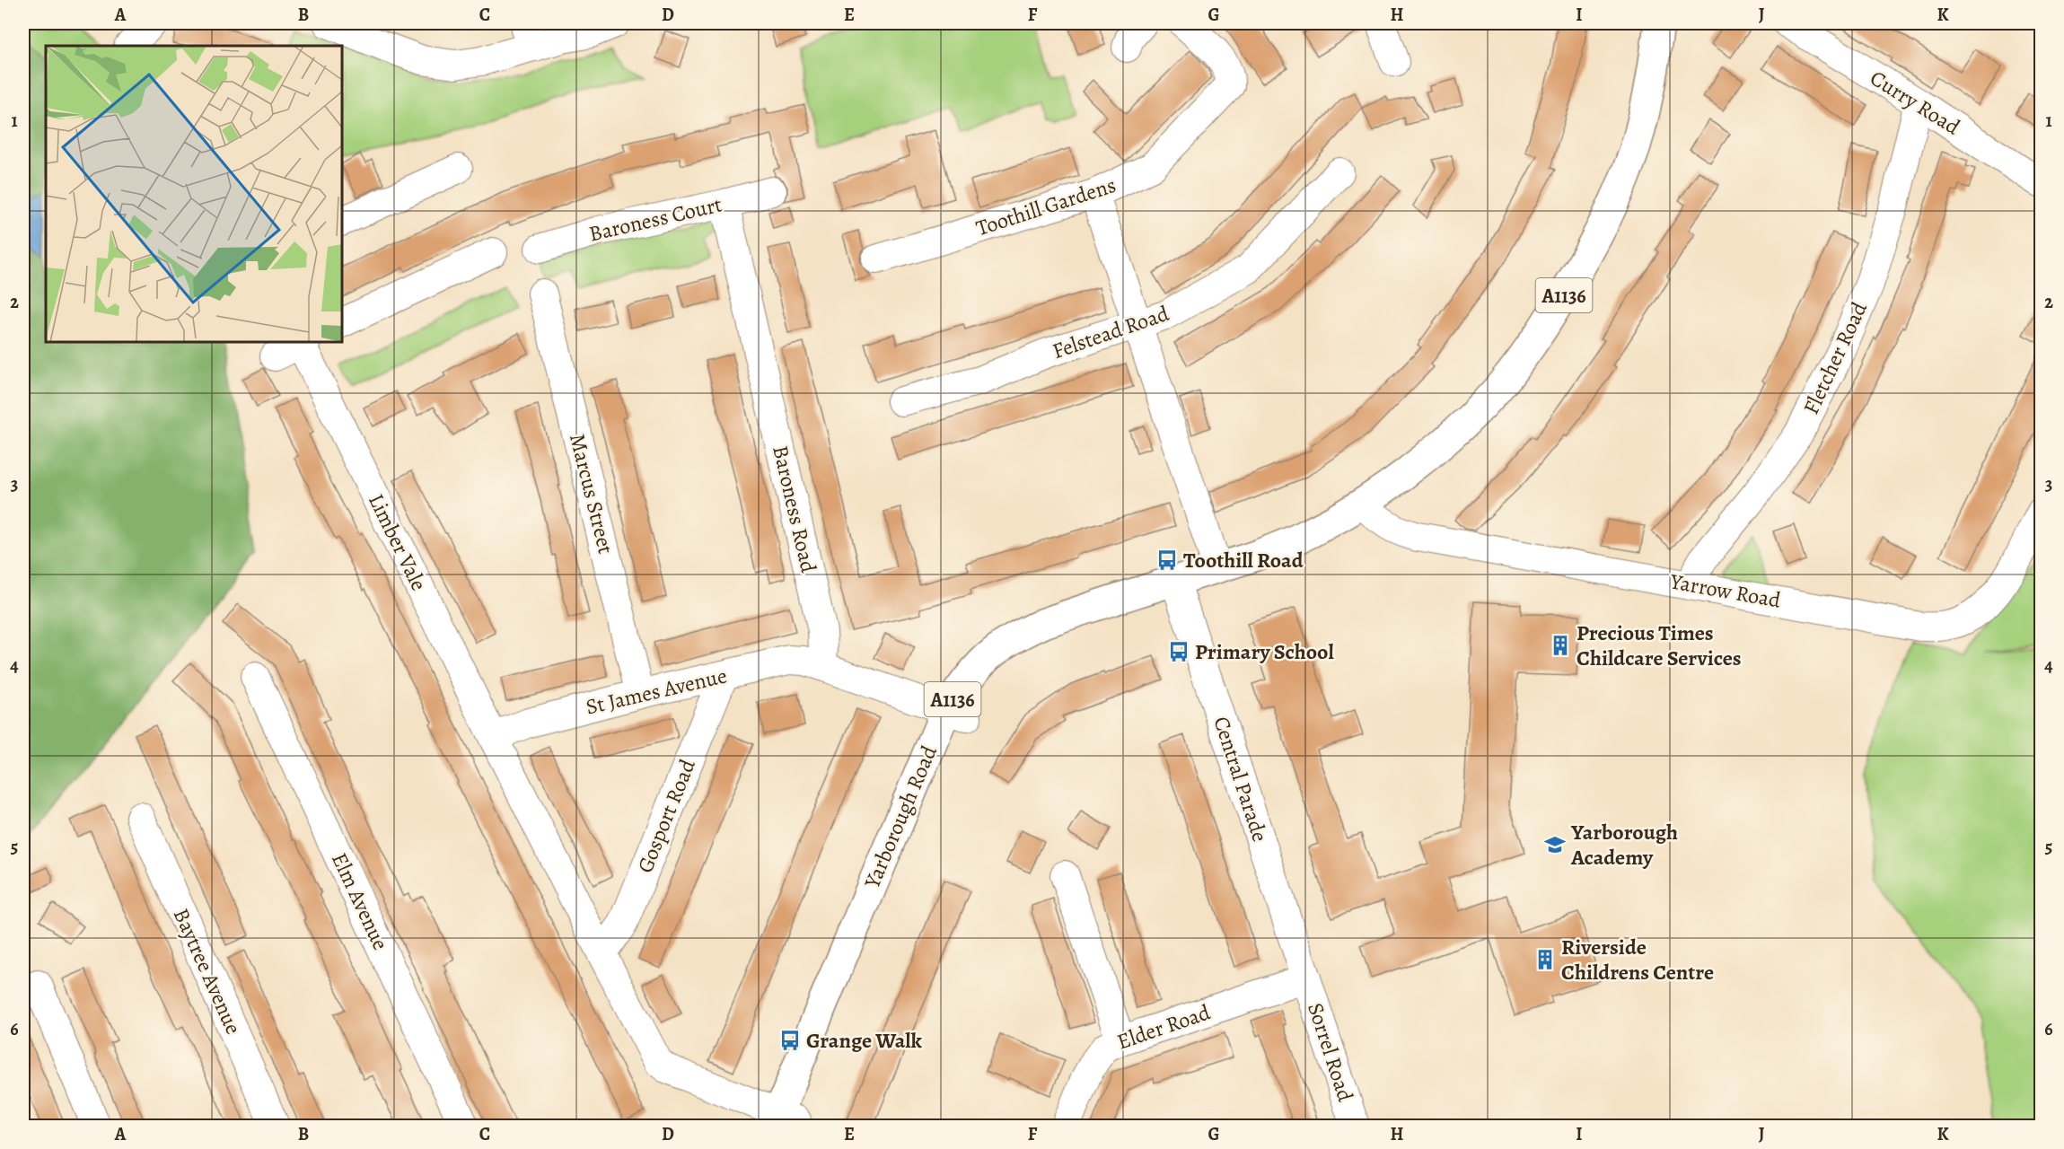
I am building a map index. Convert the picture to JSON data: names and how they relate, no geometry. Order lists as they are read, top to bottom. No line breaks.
{"streets":{"main road":["A1136","Yarborough Road"],"street":["Curry Road","Toothill Gardens","Baroness Court","Felstead Road","Fletcher Road","Marcus Street","Baroness Road","Limber Vale","Yarrow Road","St James Avenue","Central Parade","Gosport Road","Elm Avenue","Baytree Avenue","Elder Road","Sorrel Road"]},"crossings":[["Curry Road","Fletcher Road"],["Baroness Court","Baroness Road"],["Fletcher Road","Yarrow Road"],["Marcus Street","St James Avenue"],["Baroness Road","St James Avenue"],["Limber Vale","St James Avenue"],["Yarrow Road","Yarborough Road"],["St James Avenue","Gosport Road"],["Central Parade","Yarborough Road"],["Central Parade","Elder Road"],["Central Parade","Sorrel Road"],["Elder Road","Sorrel Road"]],"places":{"bus stop":["Toothill Road","Primary School","Grange Walk"],"building":["Precious Times Childcare Services","Riverside Childrens Centre"],"school or university":["Yarborough Academy"]},"grid":{"columns":["A","B","C","D","E","F","G","H","I","J","K"],"rows":["1","2","3","4","5","6"]}}
